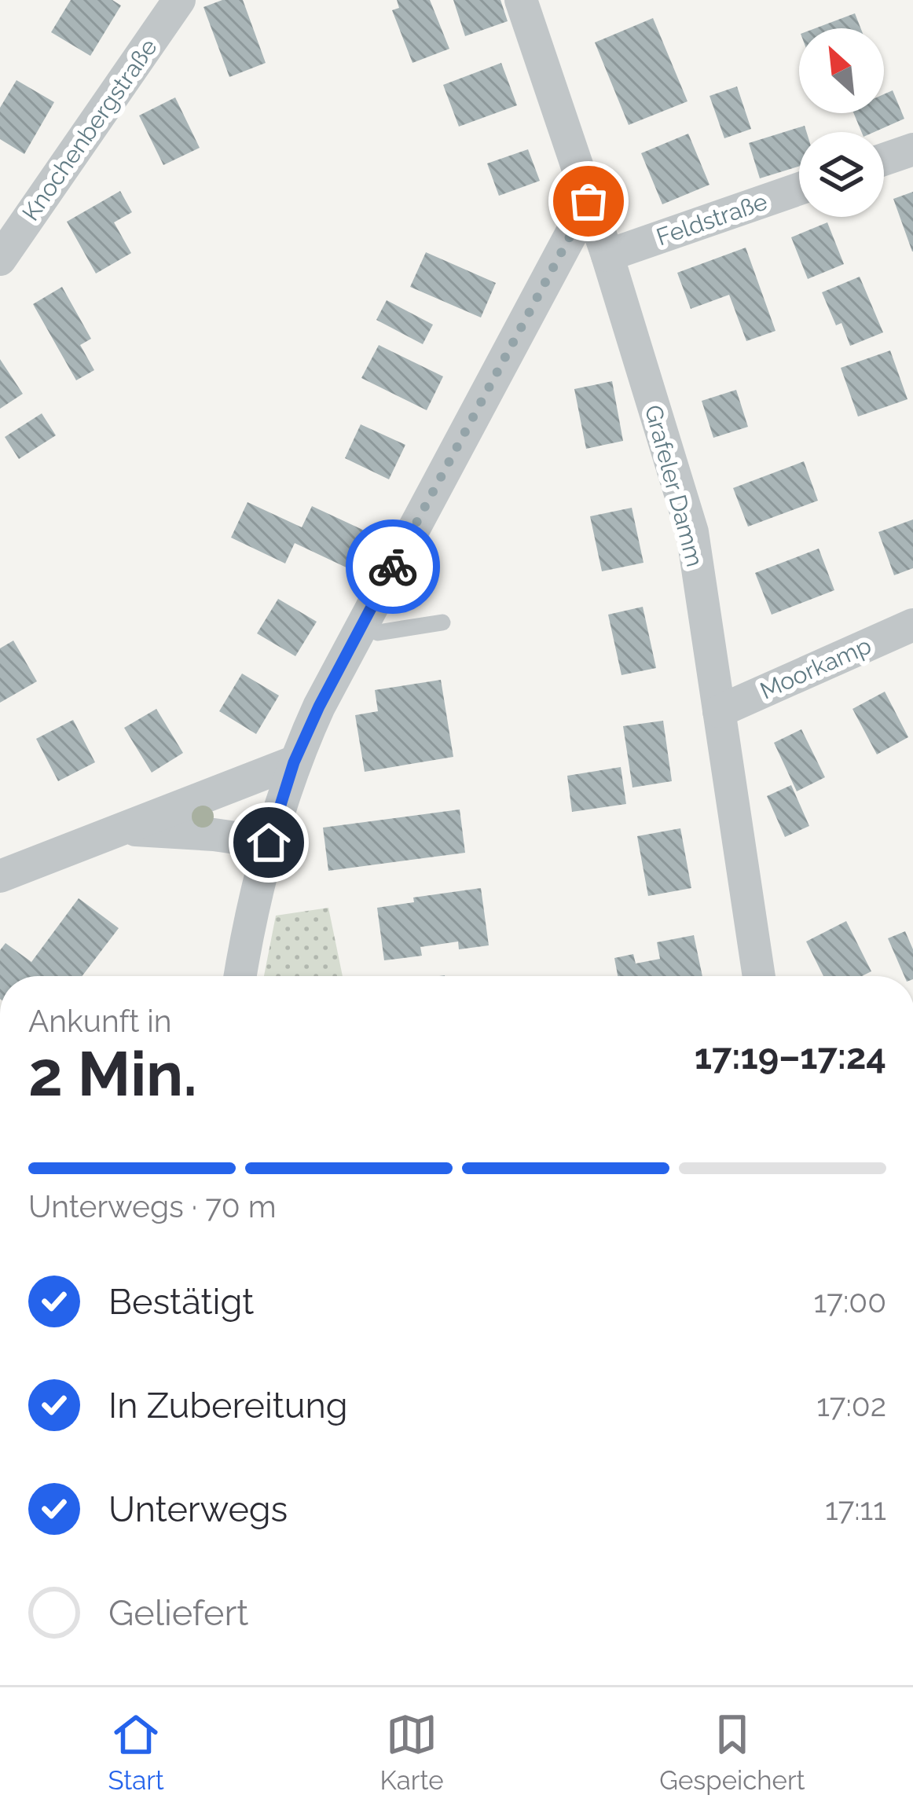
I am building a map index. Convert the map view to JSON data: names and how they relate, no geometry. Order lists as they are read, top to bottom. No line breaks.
{"streets":{"street":["Knochenbergstraße","Feldstraße","Grafeler Damm","Moorkamp"]},"crossings":[["Feldstraße","Grafeler Damm"],["Grafeler Damm","Moorkamp"]],"north":"top left","page":{"heading":["2 Min.","Ankunft in","17:19–17:24"],"bar":"Unterwegs · 70 m","list":[["Bestätigt","17:00"],["In Zubereitung","17:02"],["Unterwegs","17:11"],"Geliefert"],"tabs":["Start","Karte","Gespeichert"]}}
